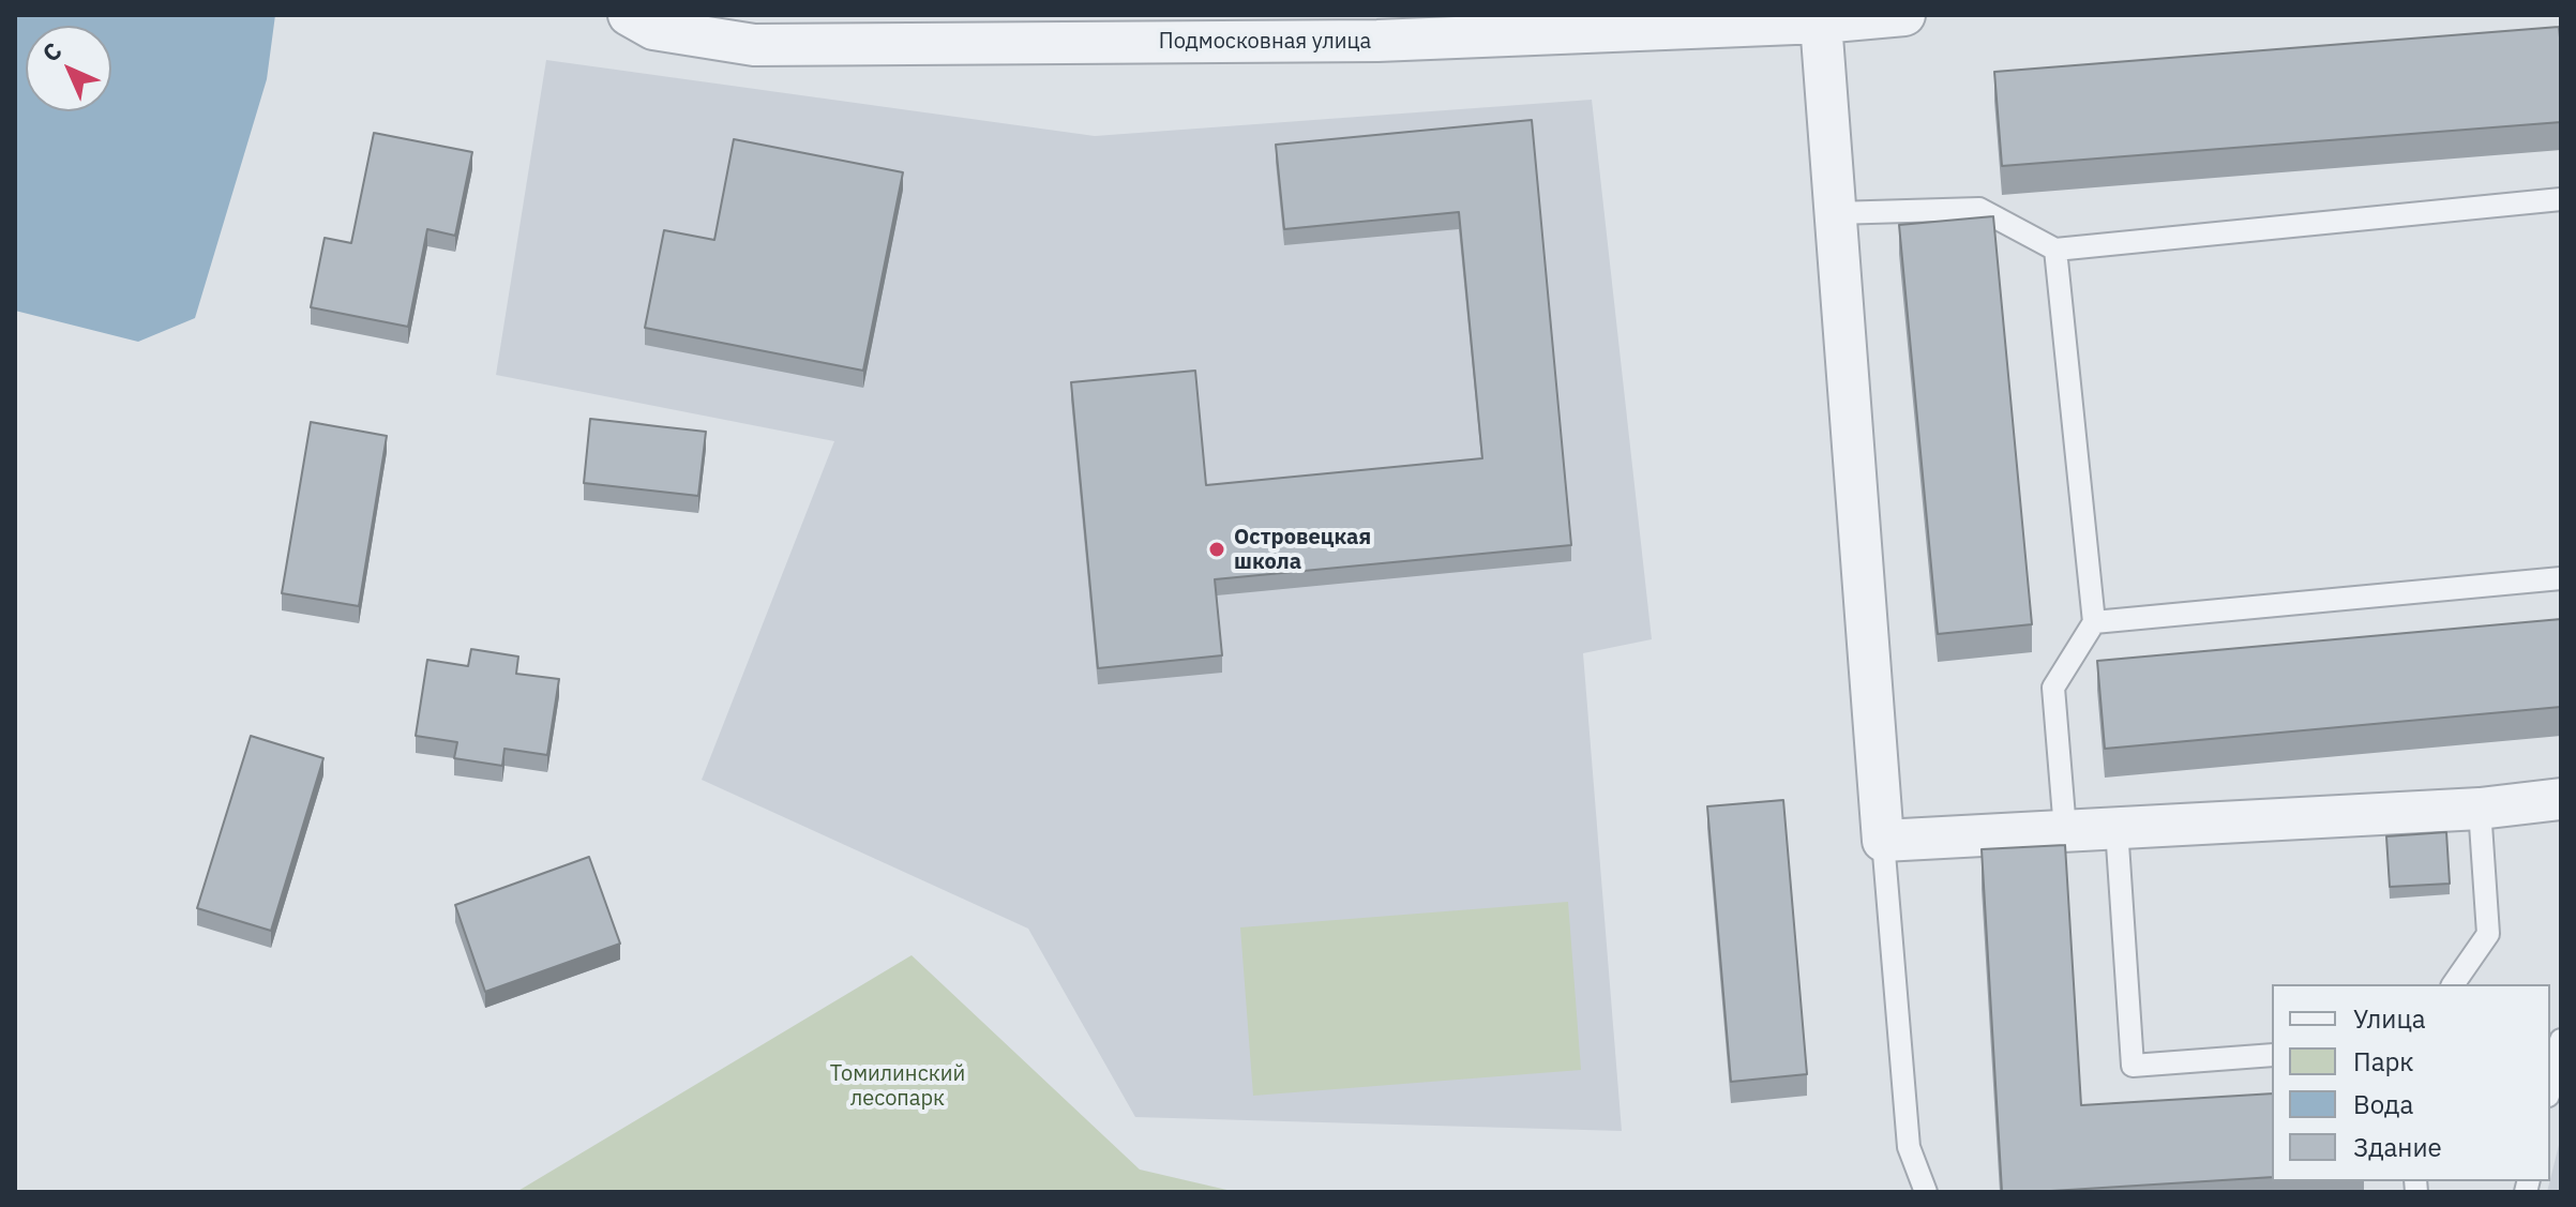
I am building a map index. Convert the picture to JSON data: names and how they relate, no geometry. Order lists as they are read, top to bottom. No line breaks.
{"streets":{"street":["Подмосковная улица"]},"parks":["Томилинский лесопарк"],"places":["Островецкая школа"],"legend":["Улица","Парк","Вода","Здание"],"north":"top left"}
